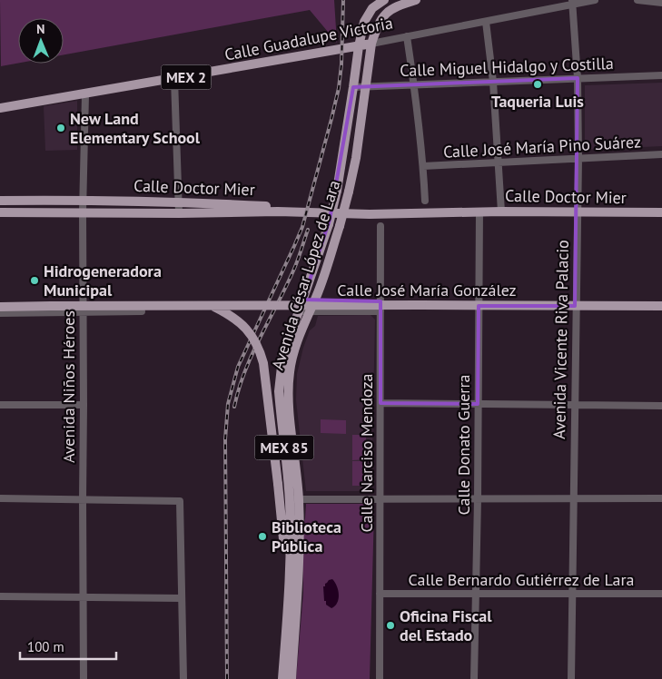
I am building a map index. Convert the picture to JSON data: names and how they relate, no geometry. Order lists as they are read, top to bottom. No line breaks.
{"streets":{"main road":["Calle Guadalupe Victoria","MEX 2","Calle Doctor Mier","Avenida César López de Lara","Calle José María González","MEX 85"],"street":["Calle Miguel Hidalgo y Costilla","Calle José María Pino Suárez","Avenida Vicente Riva Palacio","Avenida Niños Héroes","Calle Donato Guerra","Calle Narciso Mendoza","Calle Bernardo Gutiérrez de Lara"]},"crossings":[["Calle Guadalupe Victoria","Avenida César López de Lara"],["Calle Guadalupe Victoria","Avenida Vicente Riva Palacio"],["Calle Guadalupe Victoria","Avenida Niños Héroes"],["Calle Guadalupe Victoria","MEX 85"],["Calle Miguel Hidalgo y Costilla","Avenida César López de Lara"],["Calle Miguel Hidalgo y Costilla","Avenida Vicente Riva Palacio"],["Calle José María Pino Suárez","Avenida Vicente Riva Palacio"],["Calle Doctor Mier","Avenida Vicente Riva Palacio"],["Calle Doctor Mier","Avenida Niños Héroes"],["Calle Doctor Mier","Calle Donato Guerra"],["Avenida César López de Lara","MEX 85"],["Calle José María González","Avenida Vicente Riva Palacio"],["Calle José María González","Calle Donato Guerra"],["Avenida Vicente Riva Palacio","Calle Bernardo Gutiérrez de Lara"],["Calle Donato Guerra","Calle Bernardo Gutiérrez de Lara"],["Calle Narciso Mendoza","Calle Bernardo Gutiérrez de Lara"]],"places":["Taqueria Luis","New Land Elementary School","Hidrogeneradora Municipal","Biblioteca Pública","Oficina Fiscal del Estado"],"scale_bar":"100 m","north":"top"}
